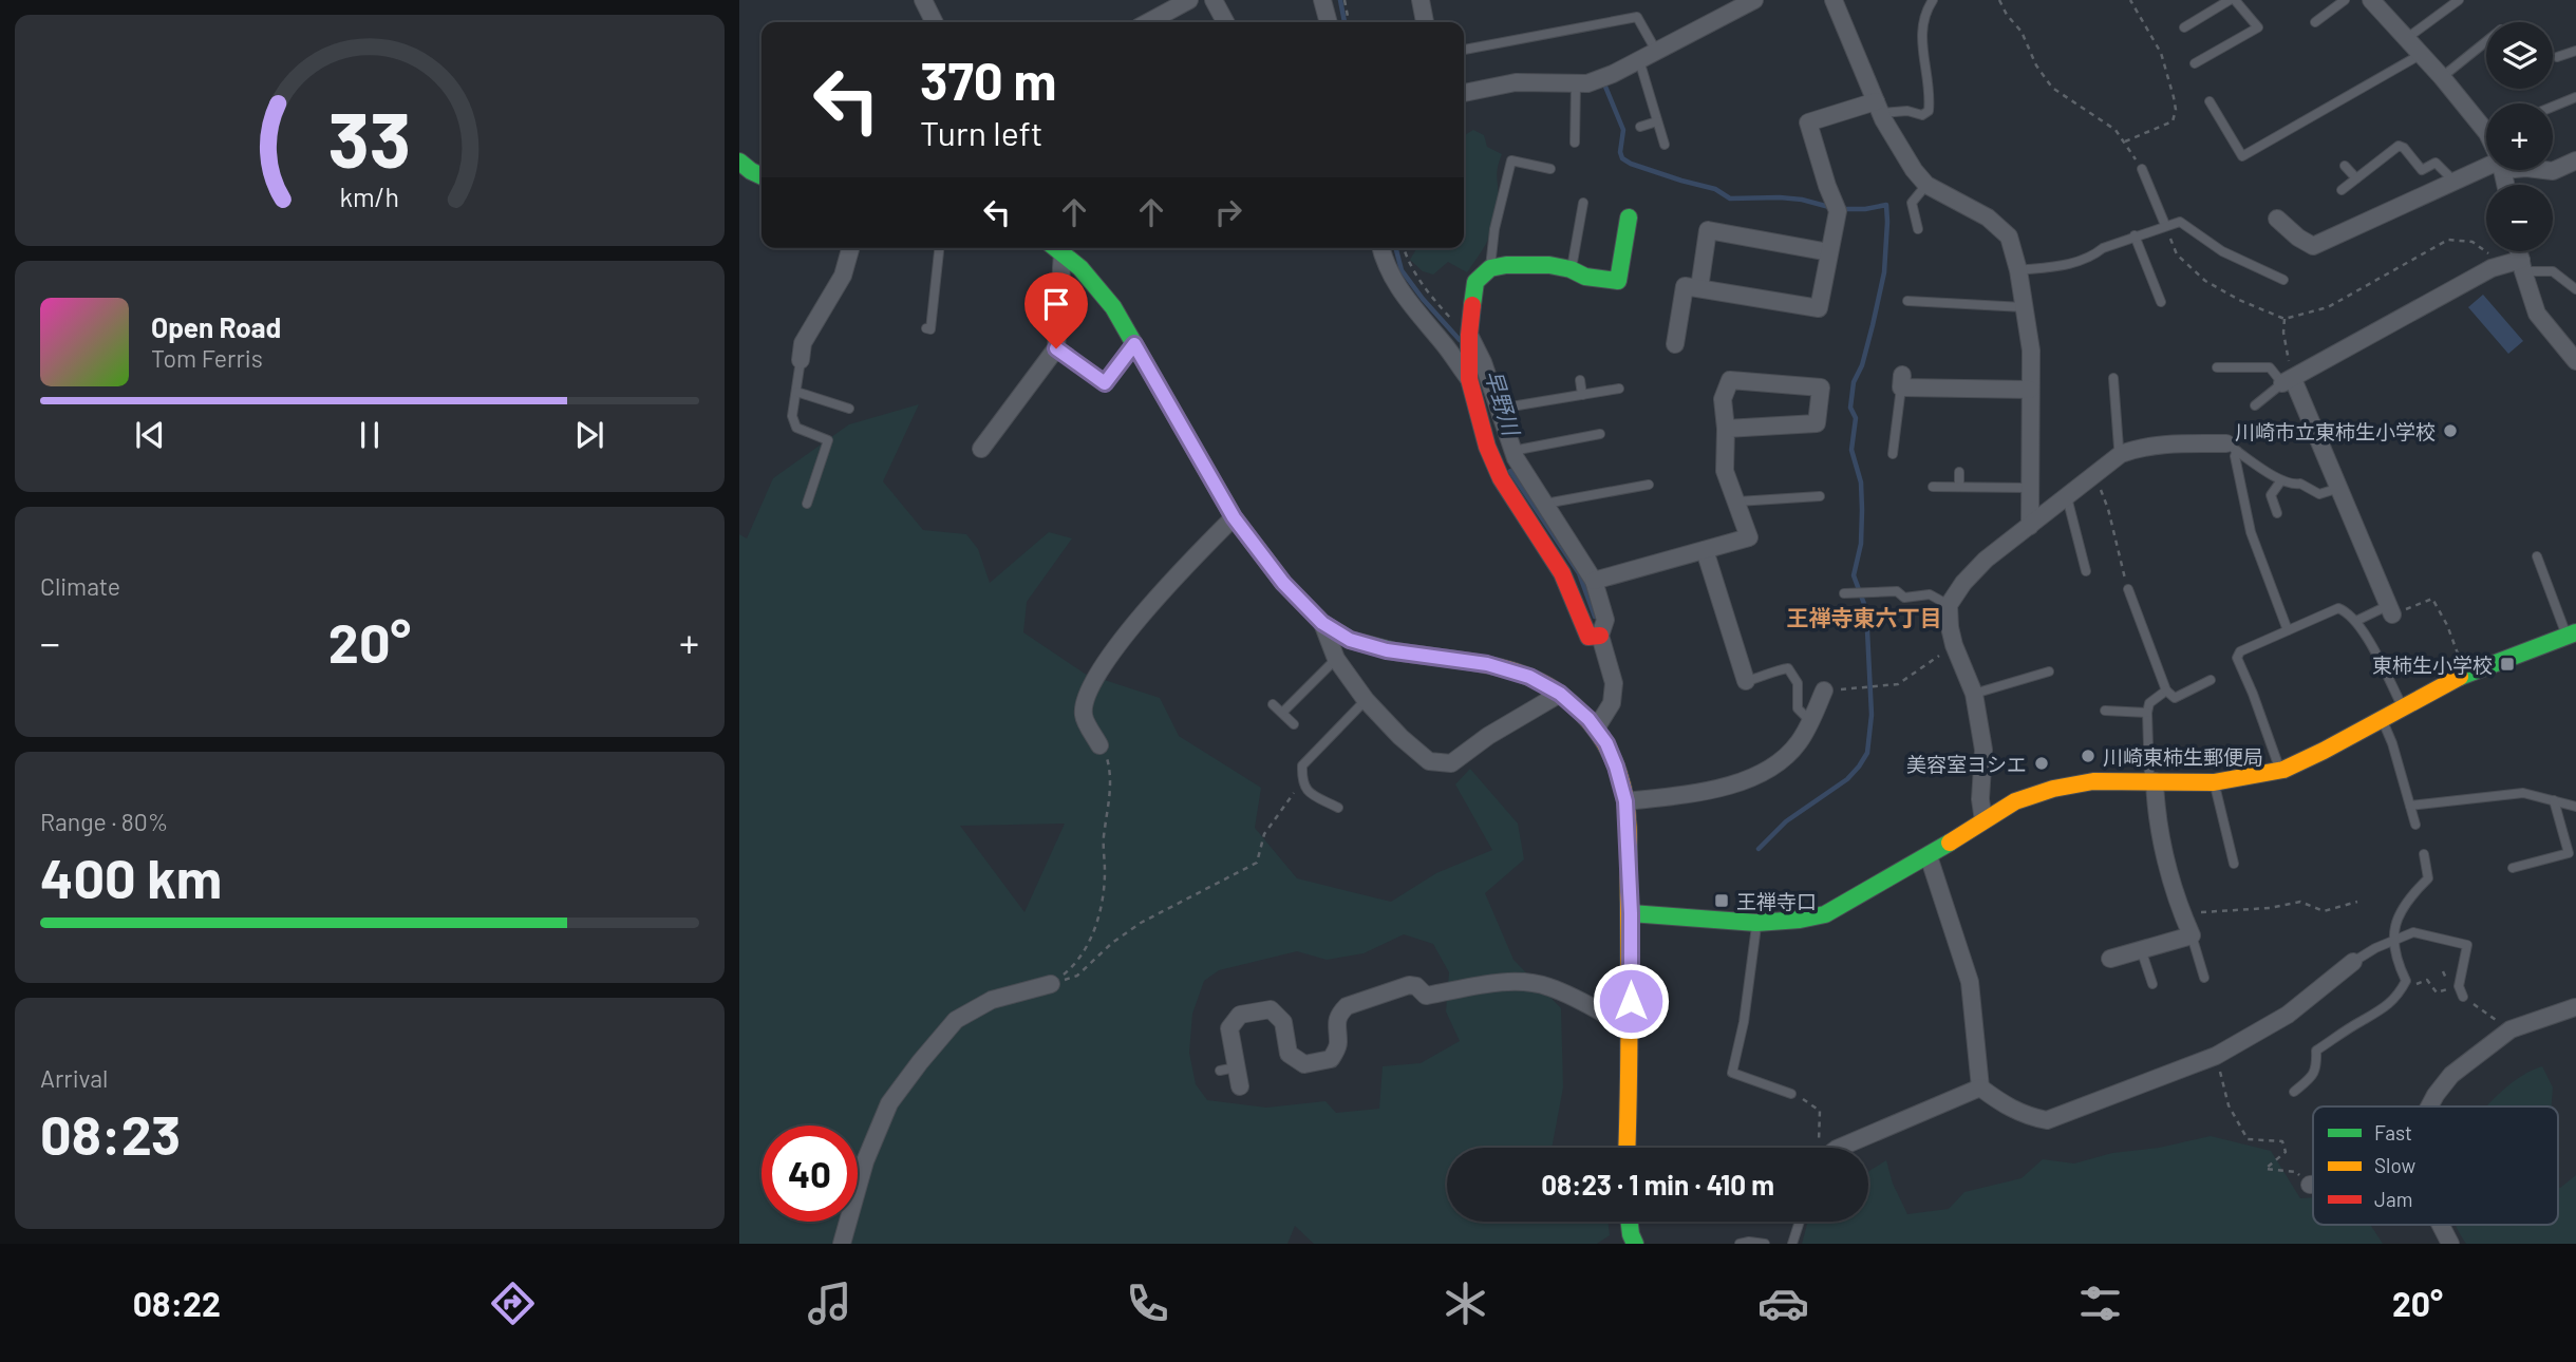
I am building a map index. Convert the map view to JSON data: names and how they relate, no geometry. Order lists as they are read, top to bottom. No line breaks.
{"districts":["王禅寺東六丁目"],"water":["早野川"],"places":{"other":["川崎市立東柿生小学校","川崎東柿生郵便局","美容室ヨシエ"],"transit":["東柿生小学校","王禅寺口"]},"legend":["Fast","Slow","Jam"],"page":{"map_buttons":["+","−"],"turn":["370 m","Turn left"],"song":["Open Road","Tom Ferris"],"tile":["Climate",["Range · 80%","400 km"],["Arrival","08:23"]],"heat":["−","20°","+"],"limit":"40","trip":"08:23 · 1 min · 410 m","tabs":["08:22","20°"],"gauge":["33","km/h"]}}
